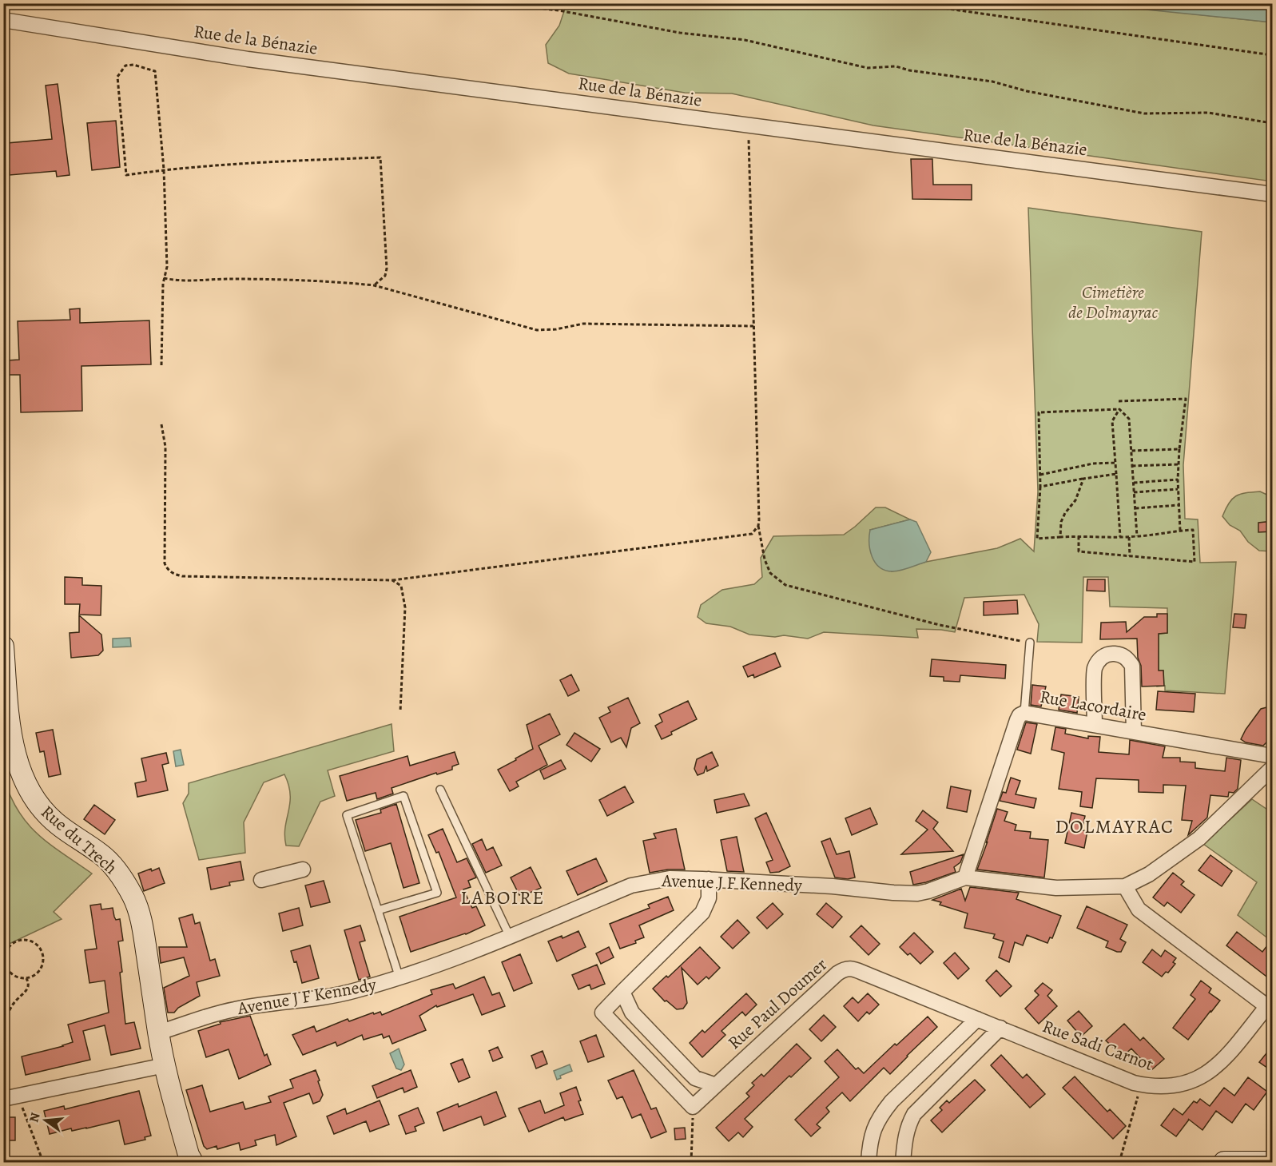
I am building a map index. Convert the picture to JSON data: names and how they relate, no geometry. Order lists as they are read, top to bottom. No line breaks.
{"streets":{"street":["Rue de la Bénazie","Rue Lacordaire","Rue du Trech","Avenue J F Kennedy","Rue Paul Doumer","Rue Sadi Carnot"]},"crossings":[["Rue Lacordaire","Avenue J F Kennedy"],["Rue du Trech","Avenue J F Kennedy"],["Rue Paul Doumer","Rue Sadi Carnot"]],"districts":["DOLMAYRAC","LABOIRE"],"parks":["Cimetière de Dolmayrac"],"north":"left"}
